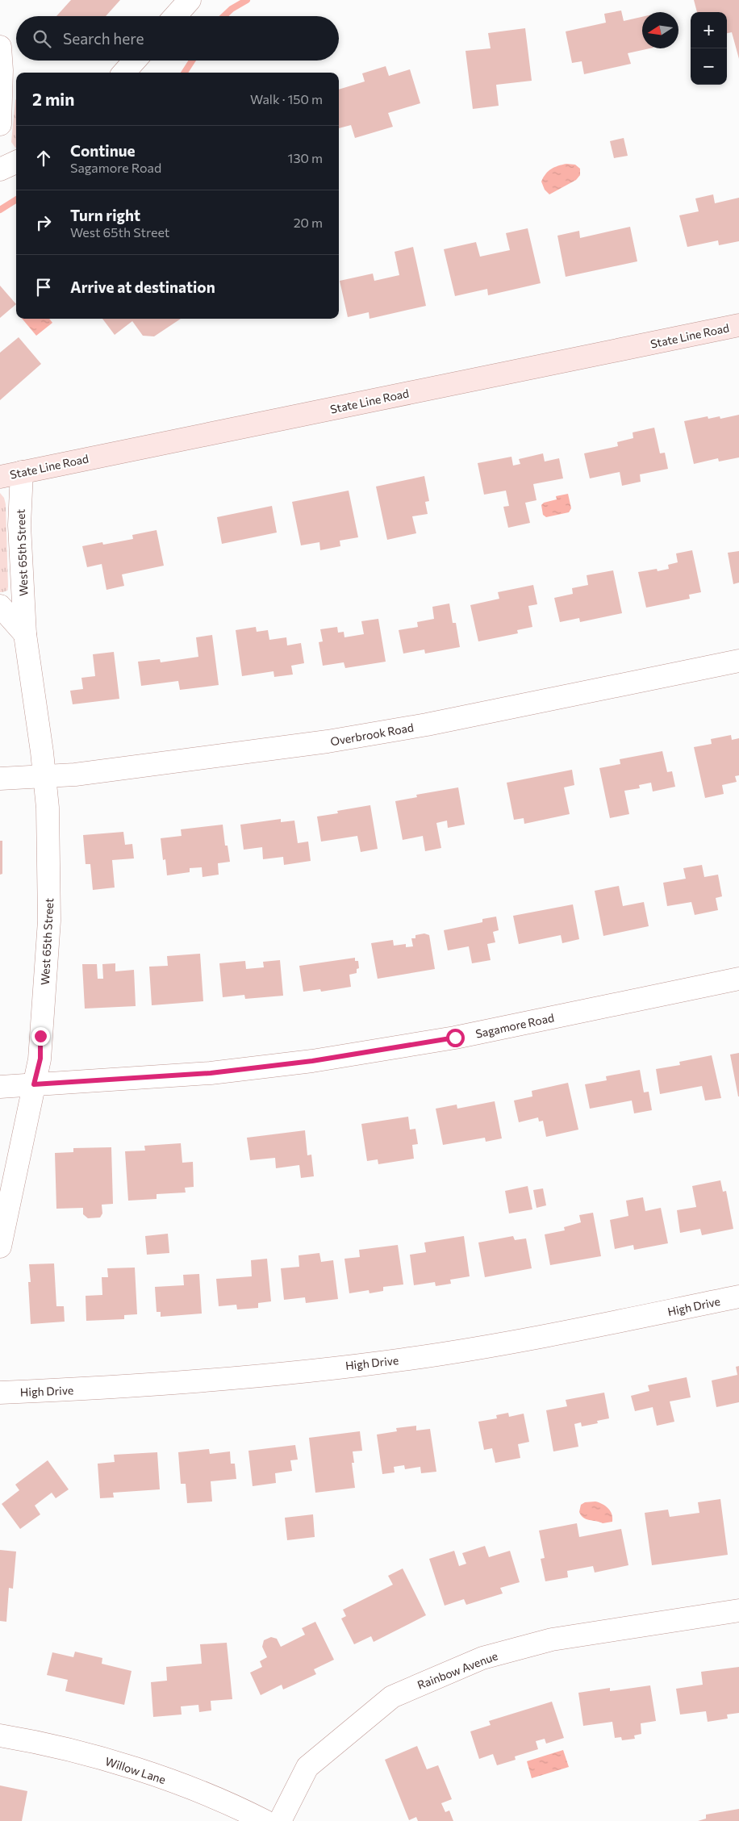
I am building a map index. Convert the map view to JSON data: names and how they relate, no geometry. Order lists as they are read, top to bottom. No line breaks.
{"streets":{"main road":["State Line Road"],"street":["West 65th Street","Overbrook Road","Sagamore Road","High Drive","Rainbow Avenue","Willow Lane"]},"crossings":[["State Line Road","West 65th Street"],["West 65th Street","Overbrook Road"],["West 65th Street","Sagamore Road"]],"north":"left","page":{"map_buttons":["+","−"],"search":"Search here","heading":["2 min","Walk · 150 m"],"list":[["Continue","Sagamore Road","130 m"],["Turn right","West 65th Street","20 m"],"Arrive at destination"]}}
